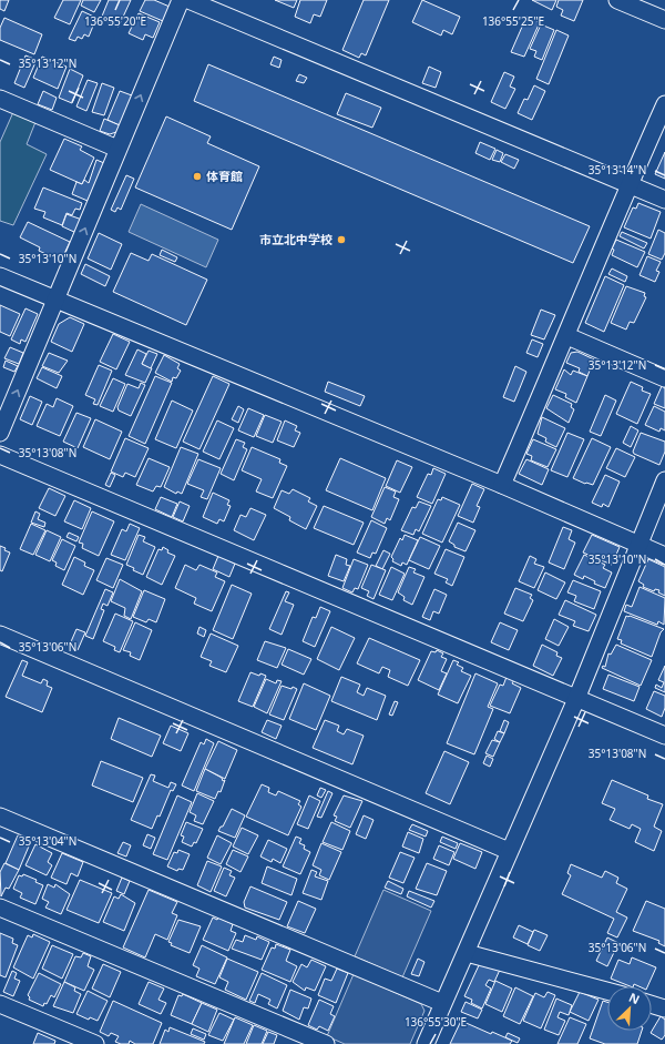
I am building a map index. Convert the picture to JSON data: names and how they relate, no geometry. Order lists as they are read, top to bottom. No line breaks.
{"places":["体育館","市立北中学校"],"north":"top right","coordinates":["136°55'20\"E","136°55'25\"E","35°13'12\"N","35°13'14\"N","35°13'10\"N","35°13'08\"N","35°13'06\"N","35°13'04\"N","136°55'30\"E"]}
